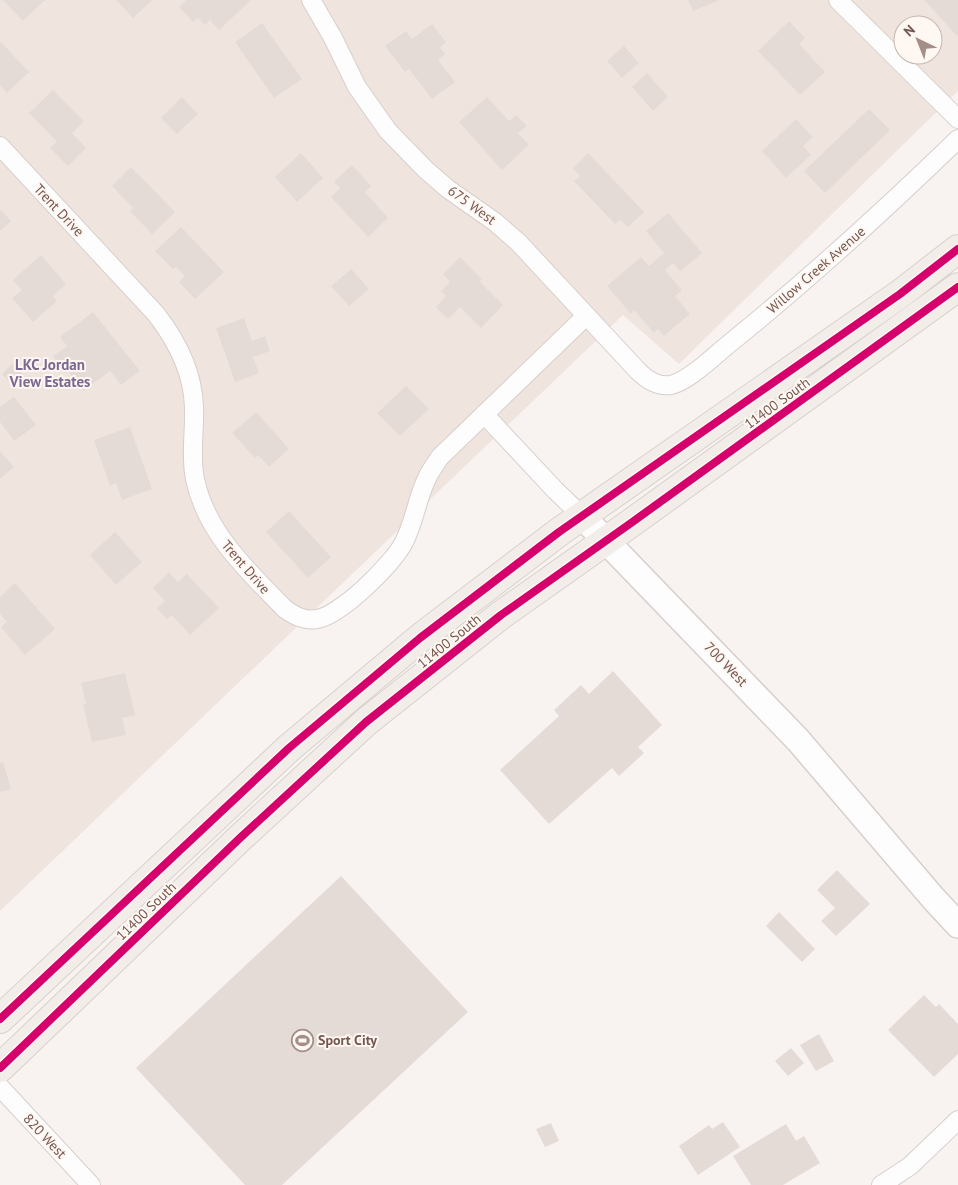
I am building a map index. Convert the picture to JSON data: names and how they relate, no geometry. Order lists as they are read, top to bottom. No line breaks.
{"streets":{"main road":["11400 South"],"street":["675 West","Trent Drive","Willow Creek Avenue","700 West","820 West"]},"crossings":[["675 West","Trent Drive"],["675 West","Willow Creek Avenue"],["Trent Drive","700 West"],["11400 South","700 West"]],"districts":["LKC Jordan View Estates"],"places":{"sports":["Sport City"]},"north":"top left"}
